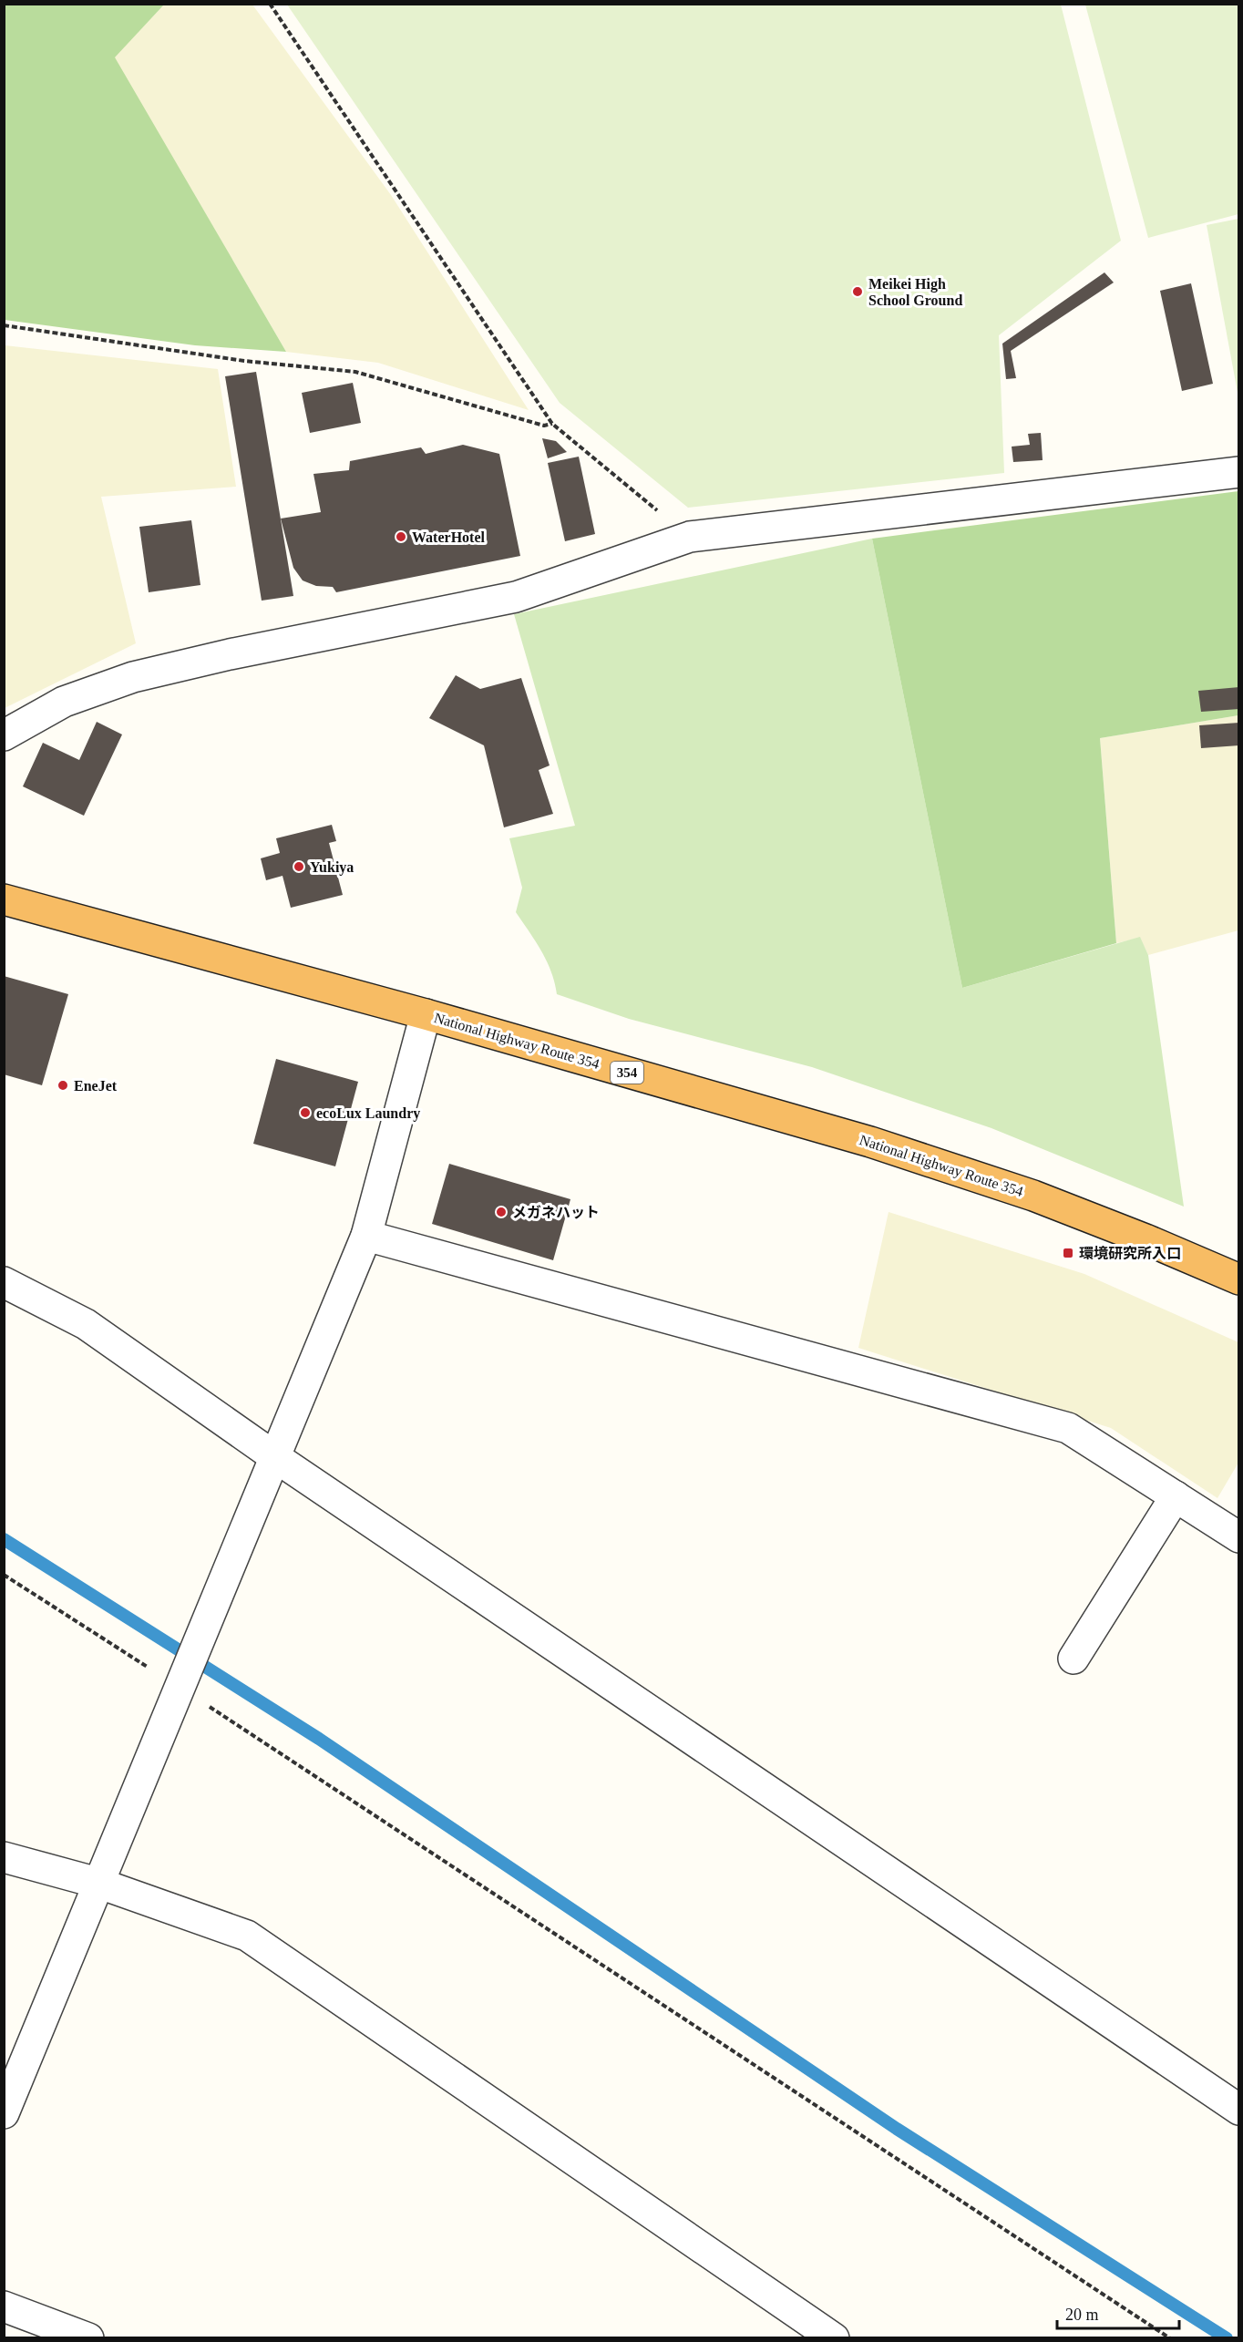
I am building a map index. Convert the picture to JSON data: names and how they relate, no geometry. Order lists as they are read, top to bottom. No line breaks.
{"streets":{"highway":["National Highway Route 354","354"]},"places":{"other":["Meikei High School Ground","WaterHotel","Yukiya","EneJet","ecoLux Laundry","メガネハット"],"transit":["環境研究所入口"]},"scale_bar":"20 m"}
